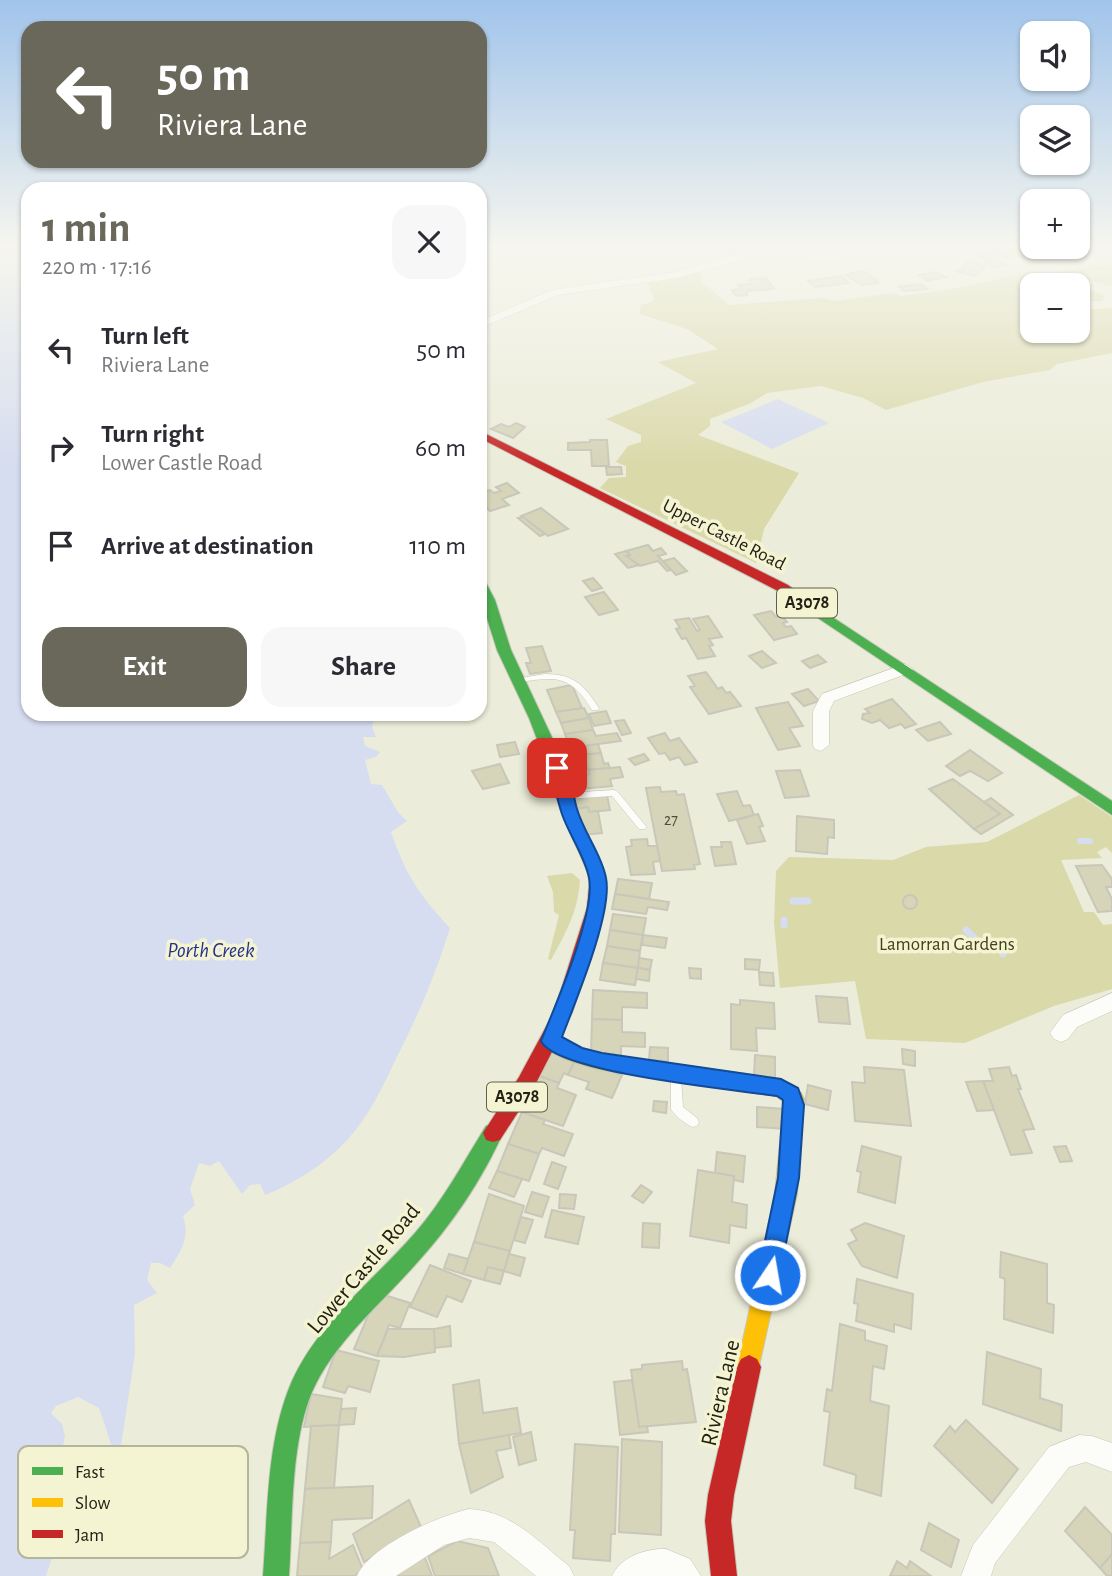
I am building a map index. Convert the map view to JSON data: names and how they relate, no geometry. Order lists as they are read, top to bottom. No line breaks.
{"streets":{"main road":["Upper Castle Road","A3078","Lower Castle Road","Riviera Lane"]},"crossings":[["Lower Castle Road","Riviera Lane"]],"water":["Porth Creek"],"parks":["Lamorran Gardens"],"house_numbers":["27"],"legend":["Fast","Slow","Jam"],"page":{"map_buttons":["+","−"],"turn":["50 m","Riviera Lane"],"heading":["1 min","220 m · 17:16"],"list":[{"name":"Turn left","note":"Riviera Lane","value":"50 m"},{"name":"Turn right","note":"Lower Castle Road","value":"60 m"},{"name":"Arrive at destination","value":"110 m"}],"buttons":["Exit","Share"]}}
